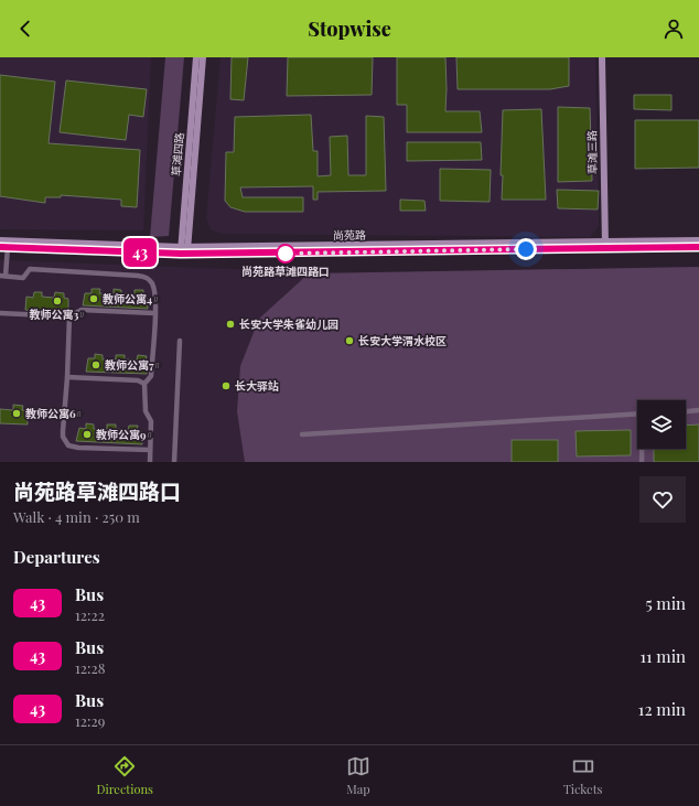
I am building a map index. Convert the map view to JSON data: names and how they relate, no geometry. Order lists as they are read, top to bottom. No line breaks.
{"streets":{"main road":["草滩三路","草滩四路","尚苑路"]},"crossings":[["草滩三路","尚苑路"],["草滩四路","尚苑路"]],"places":["尚苑路草滩四路口","教师公寓4#","教师公寓3#","长安大学朱雀幼儿园","长安大学渭水校区","教师公寓7#","长大驿站","教师公寓6#","教师公寓9#"],"lines":["bus line 43"],"page":{"header":"Stopwise","on_map":"43","heading":[["尚苑路草滩四路口","Walk · 4 min · 250 m"],"Departures"],"list":[{"mark":"43","name":"Bus","note":"12:22","value":"5 min"},{"mark":"43","name":"Bus","note":"12:28","value":"11 min"},{"mark":"43","name":"Bus","note":"12:29","value":"12 min"}],"tabs":["Directions","Map","Tickets"]}}
